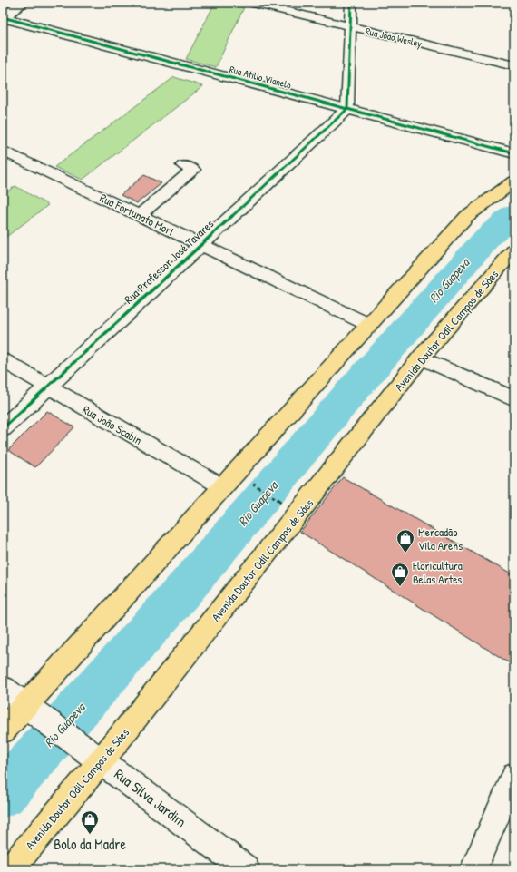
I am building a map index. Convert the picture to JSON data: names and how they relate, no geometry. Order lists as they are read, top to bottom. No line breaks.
{"streets":{"main road":["Avenida Doutor Odil Campos de Sáes"],"street":["Rua João Wesley","Rua Atílio Vianelo","Rua Fortunato Mori","Rua Professor José Tavares","Rua João Scabin","Rua Silva Jardim"]},"crossings":[["Rua Atílio Vianelo","Rua Professor José Tavares"],["Rua Fortunato Mori","Rua Professor José Tavares"],["Rua Professor José Tavares","Rua João Scabin"],["Avenida Doutor Odil Campos de Sáes","Rua Silva Jardim"]],"water":["Rio Guapeva"],"places":{"shop":["Mercadão Vila Arens","Floricultura Belas Artes","Bolo da Madre"]}}
